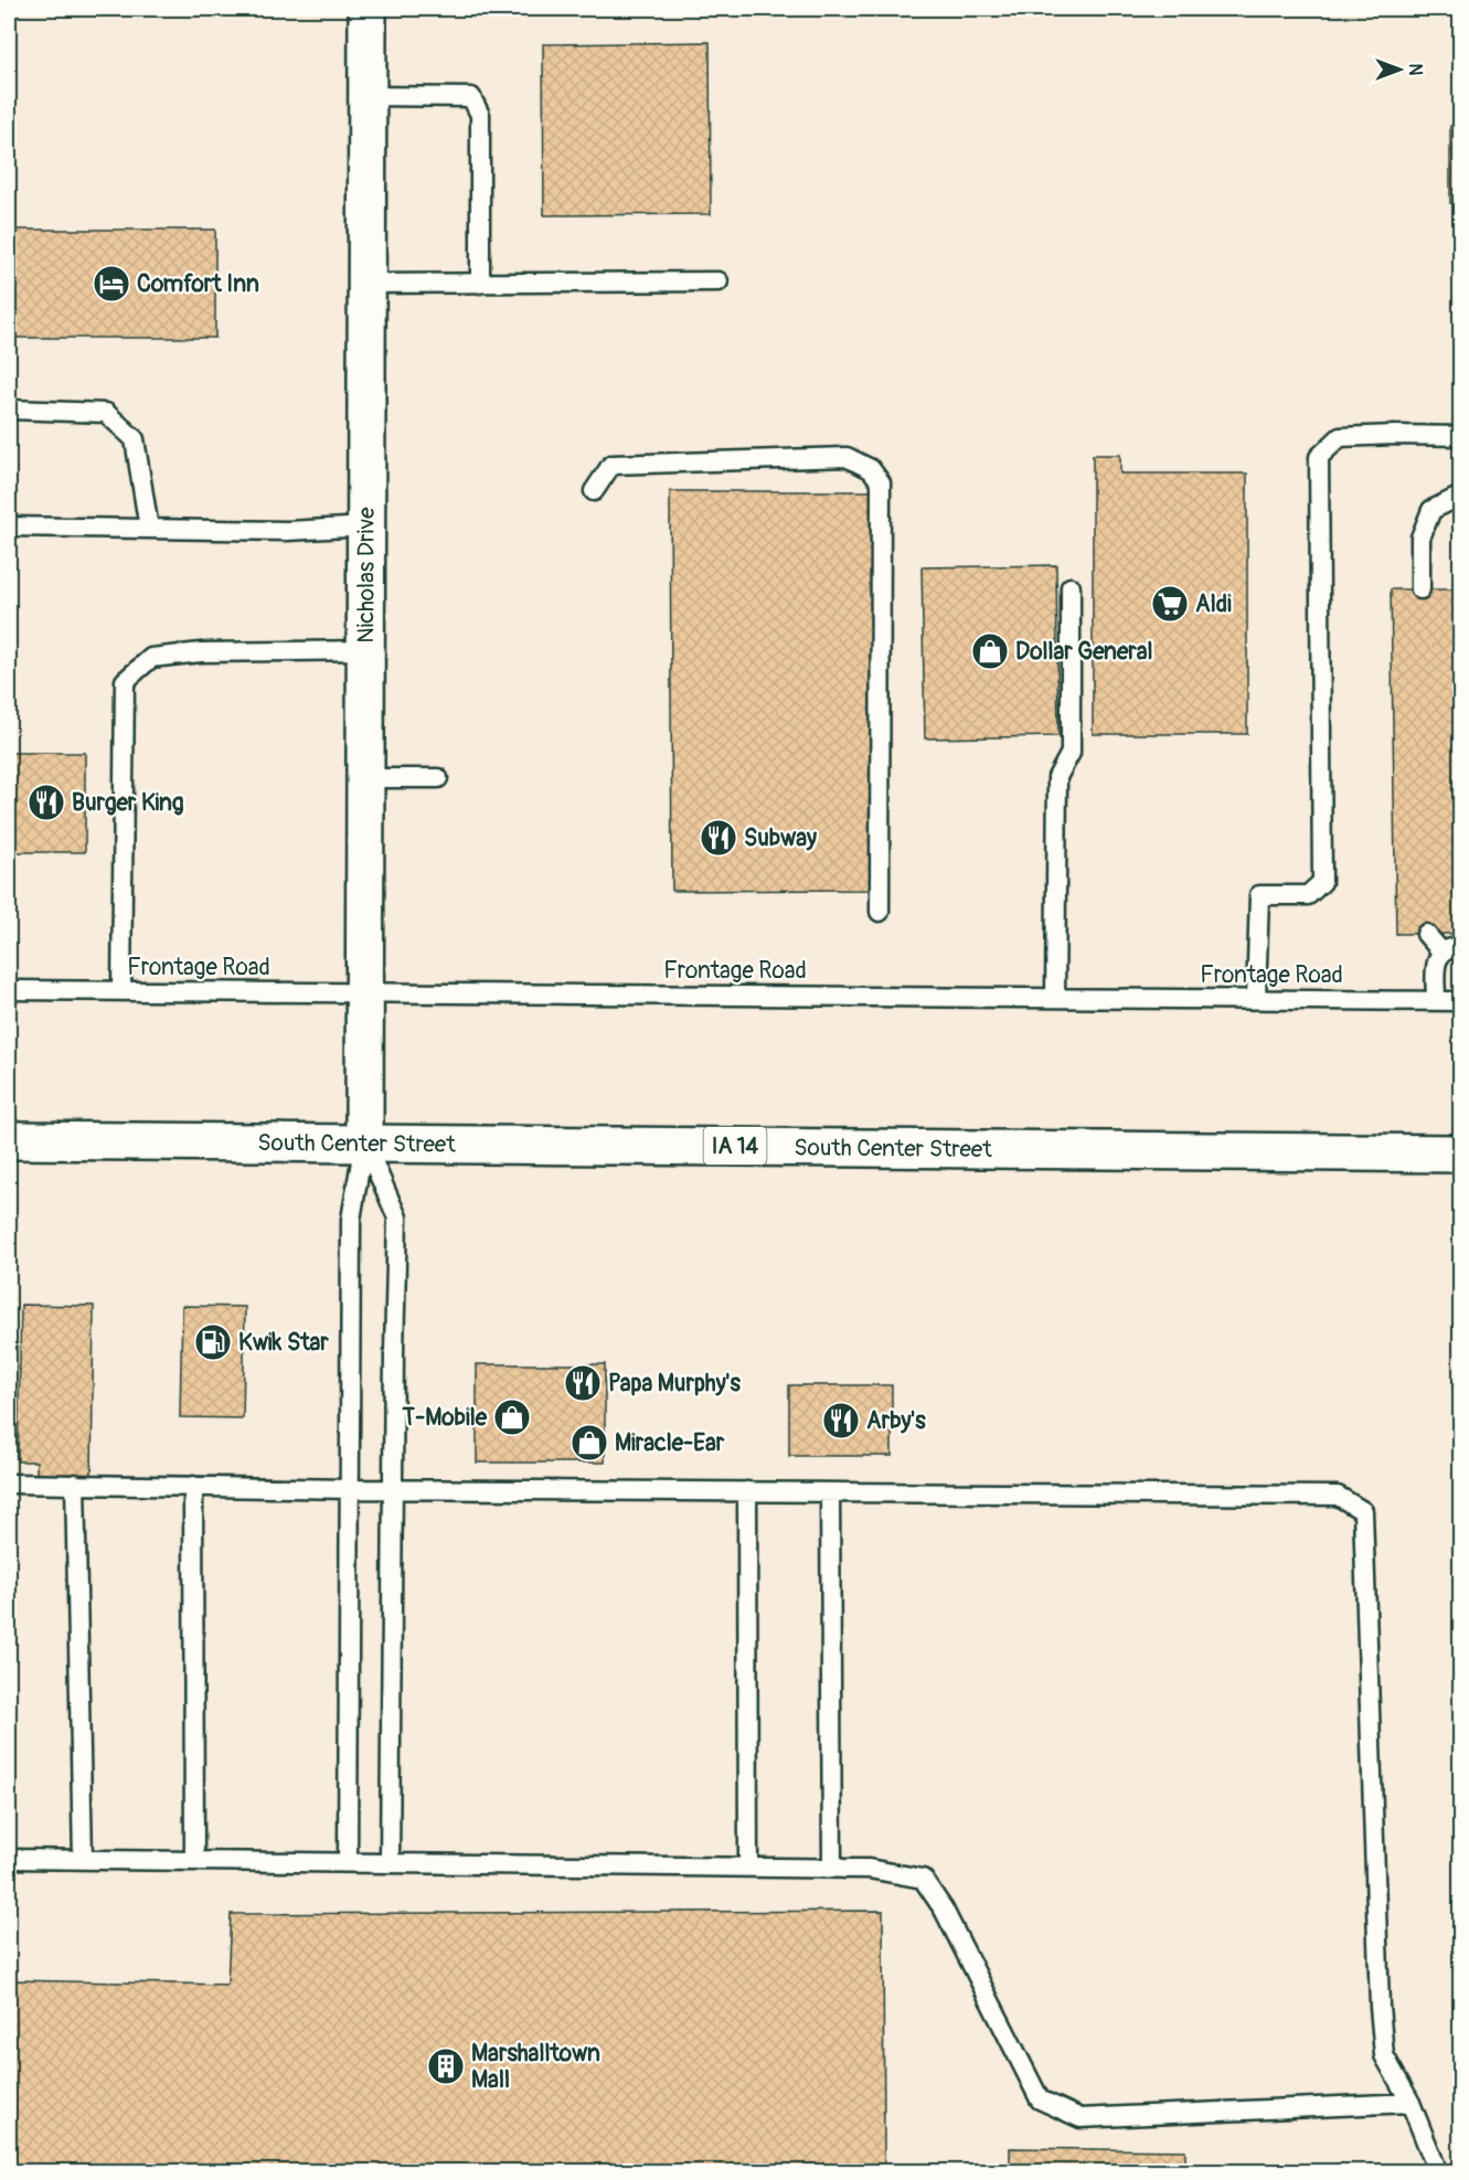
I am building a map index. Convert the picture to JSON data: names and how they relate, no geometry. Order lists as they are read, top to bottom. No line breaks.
{"streets":{"main road":["Nicholas Drive","South Center Street","IA 14"],"lane":["Frontage Road"]},"crossings":[["Nicholas Drive","Frontage Road"],["Nicholas Drive","South Center Street"]],"places":{"hotel":["Comfort Inn"],"supermarket":["Aldi"],"shop":["Dollar General","T-Mobile","Miracle-Ear"],"restaurant":["Burger King","Subway","Papa Murphy's","Arby's"],"fuel station":["Kwik Star"],"building":["Marshalltown Mall"]},"north":"right"}
